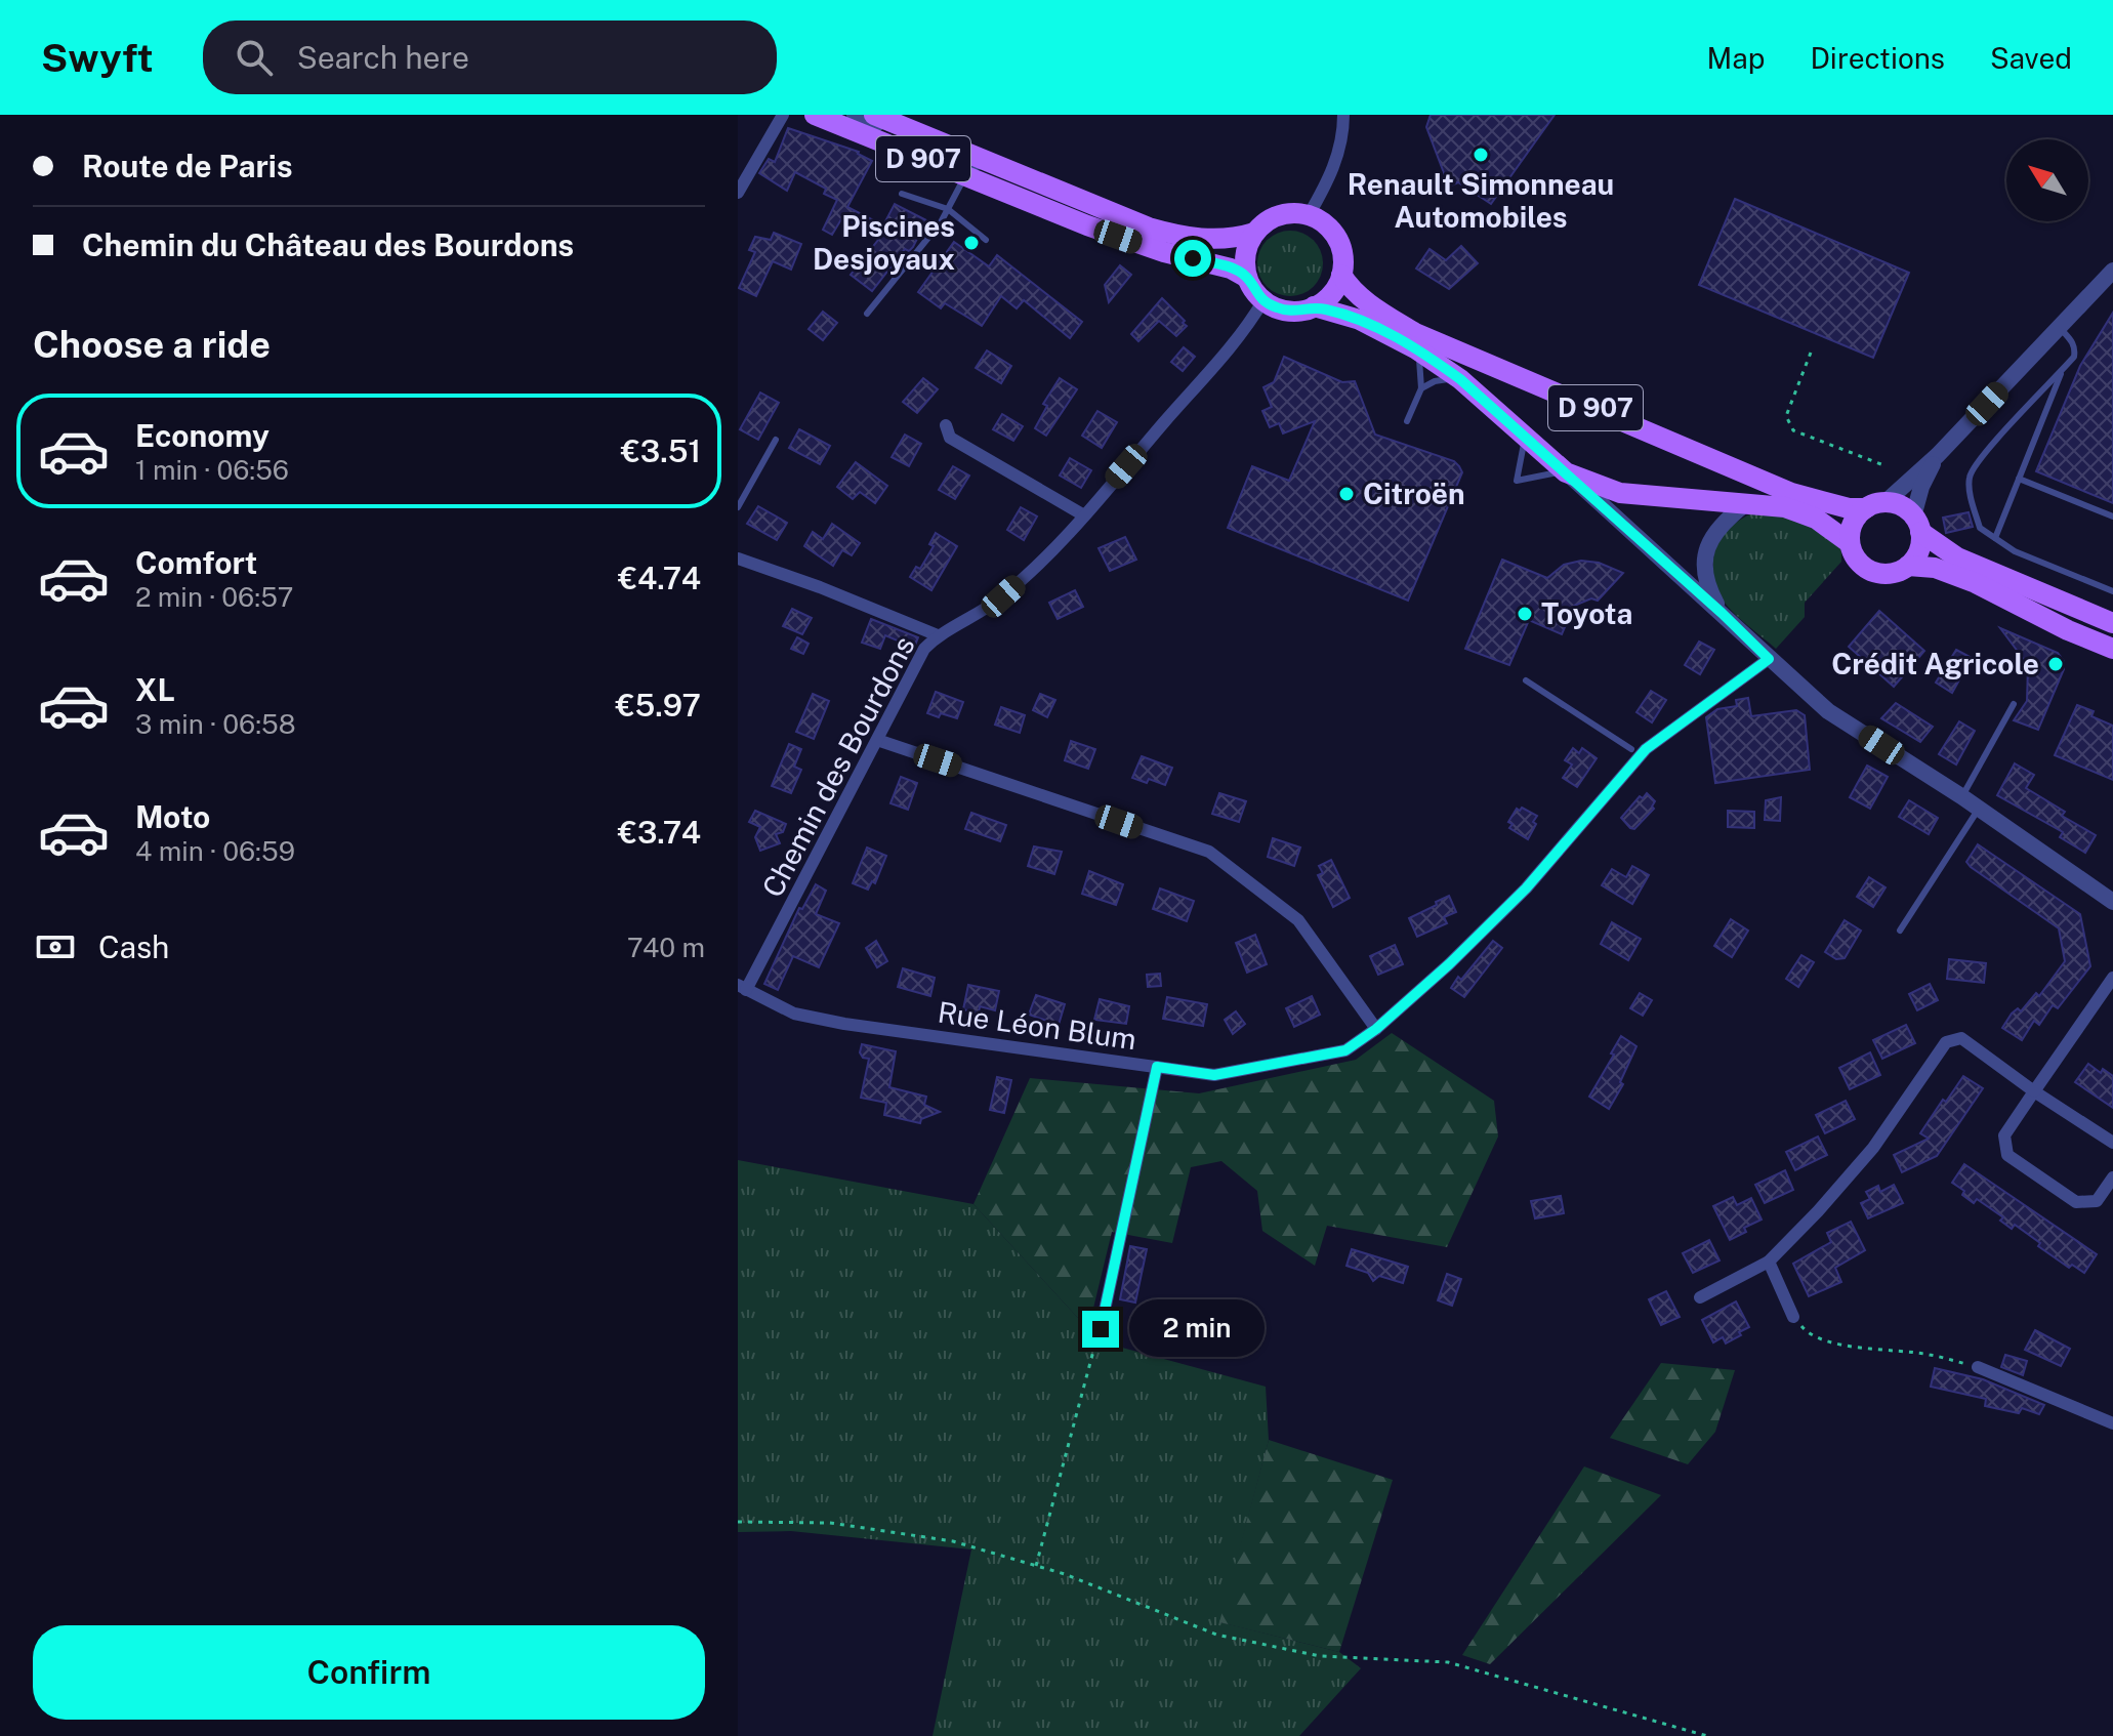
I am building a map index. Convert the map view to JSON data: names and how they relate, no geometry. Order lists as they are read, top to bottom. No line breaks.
{"streets":{"main road":["D 907"],"street":["Chemin des Bourdons","Rue Léon Blum"]},"crossings":[["D 907","Chemin des Bourdons"],["Chemin des Bourdons","Rue Léon Blum"]],"places":["Renault Simonneau Automobiles","Piscines Desjoyaux","Citroën","Toyota","Crédit Agricole"],"north":"top left","page":{"header":"Swyft","search":"Search here","nav":["Map","Directions","Saved"],"banner":["Route de Paris","Chemin du Château des Bourdons"],"heading":"Choose a ride","list":[{"name":"Economy","note":"1 min · 06:56","value":"€3.51"},{"name":"Comfort","note":"2 min · 06:57","value":"€4.74"},{"name":"XL","note":"3 min · 06:58","value":"€5.97"},{"name":"Moto","note":"4 min · 06:59","value":"€3.74"}],"pay":["Cash","740 m"],"bubble":"2 min","buttons":"Confirm"}}
